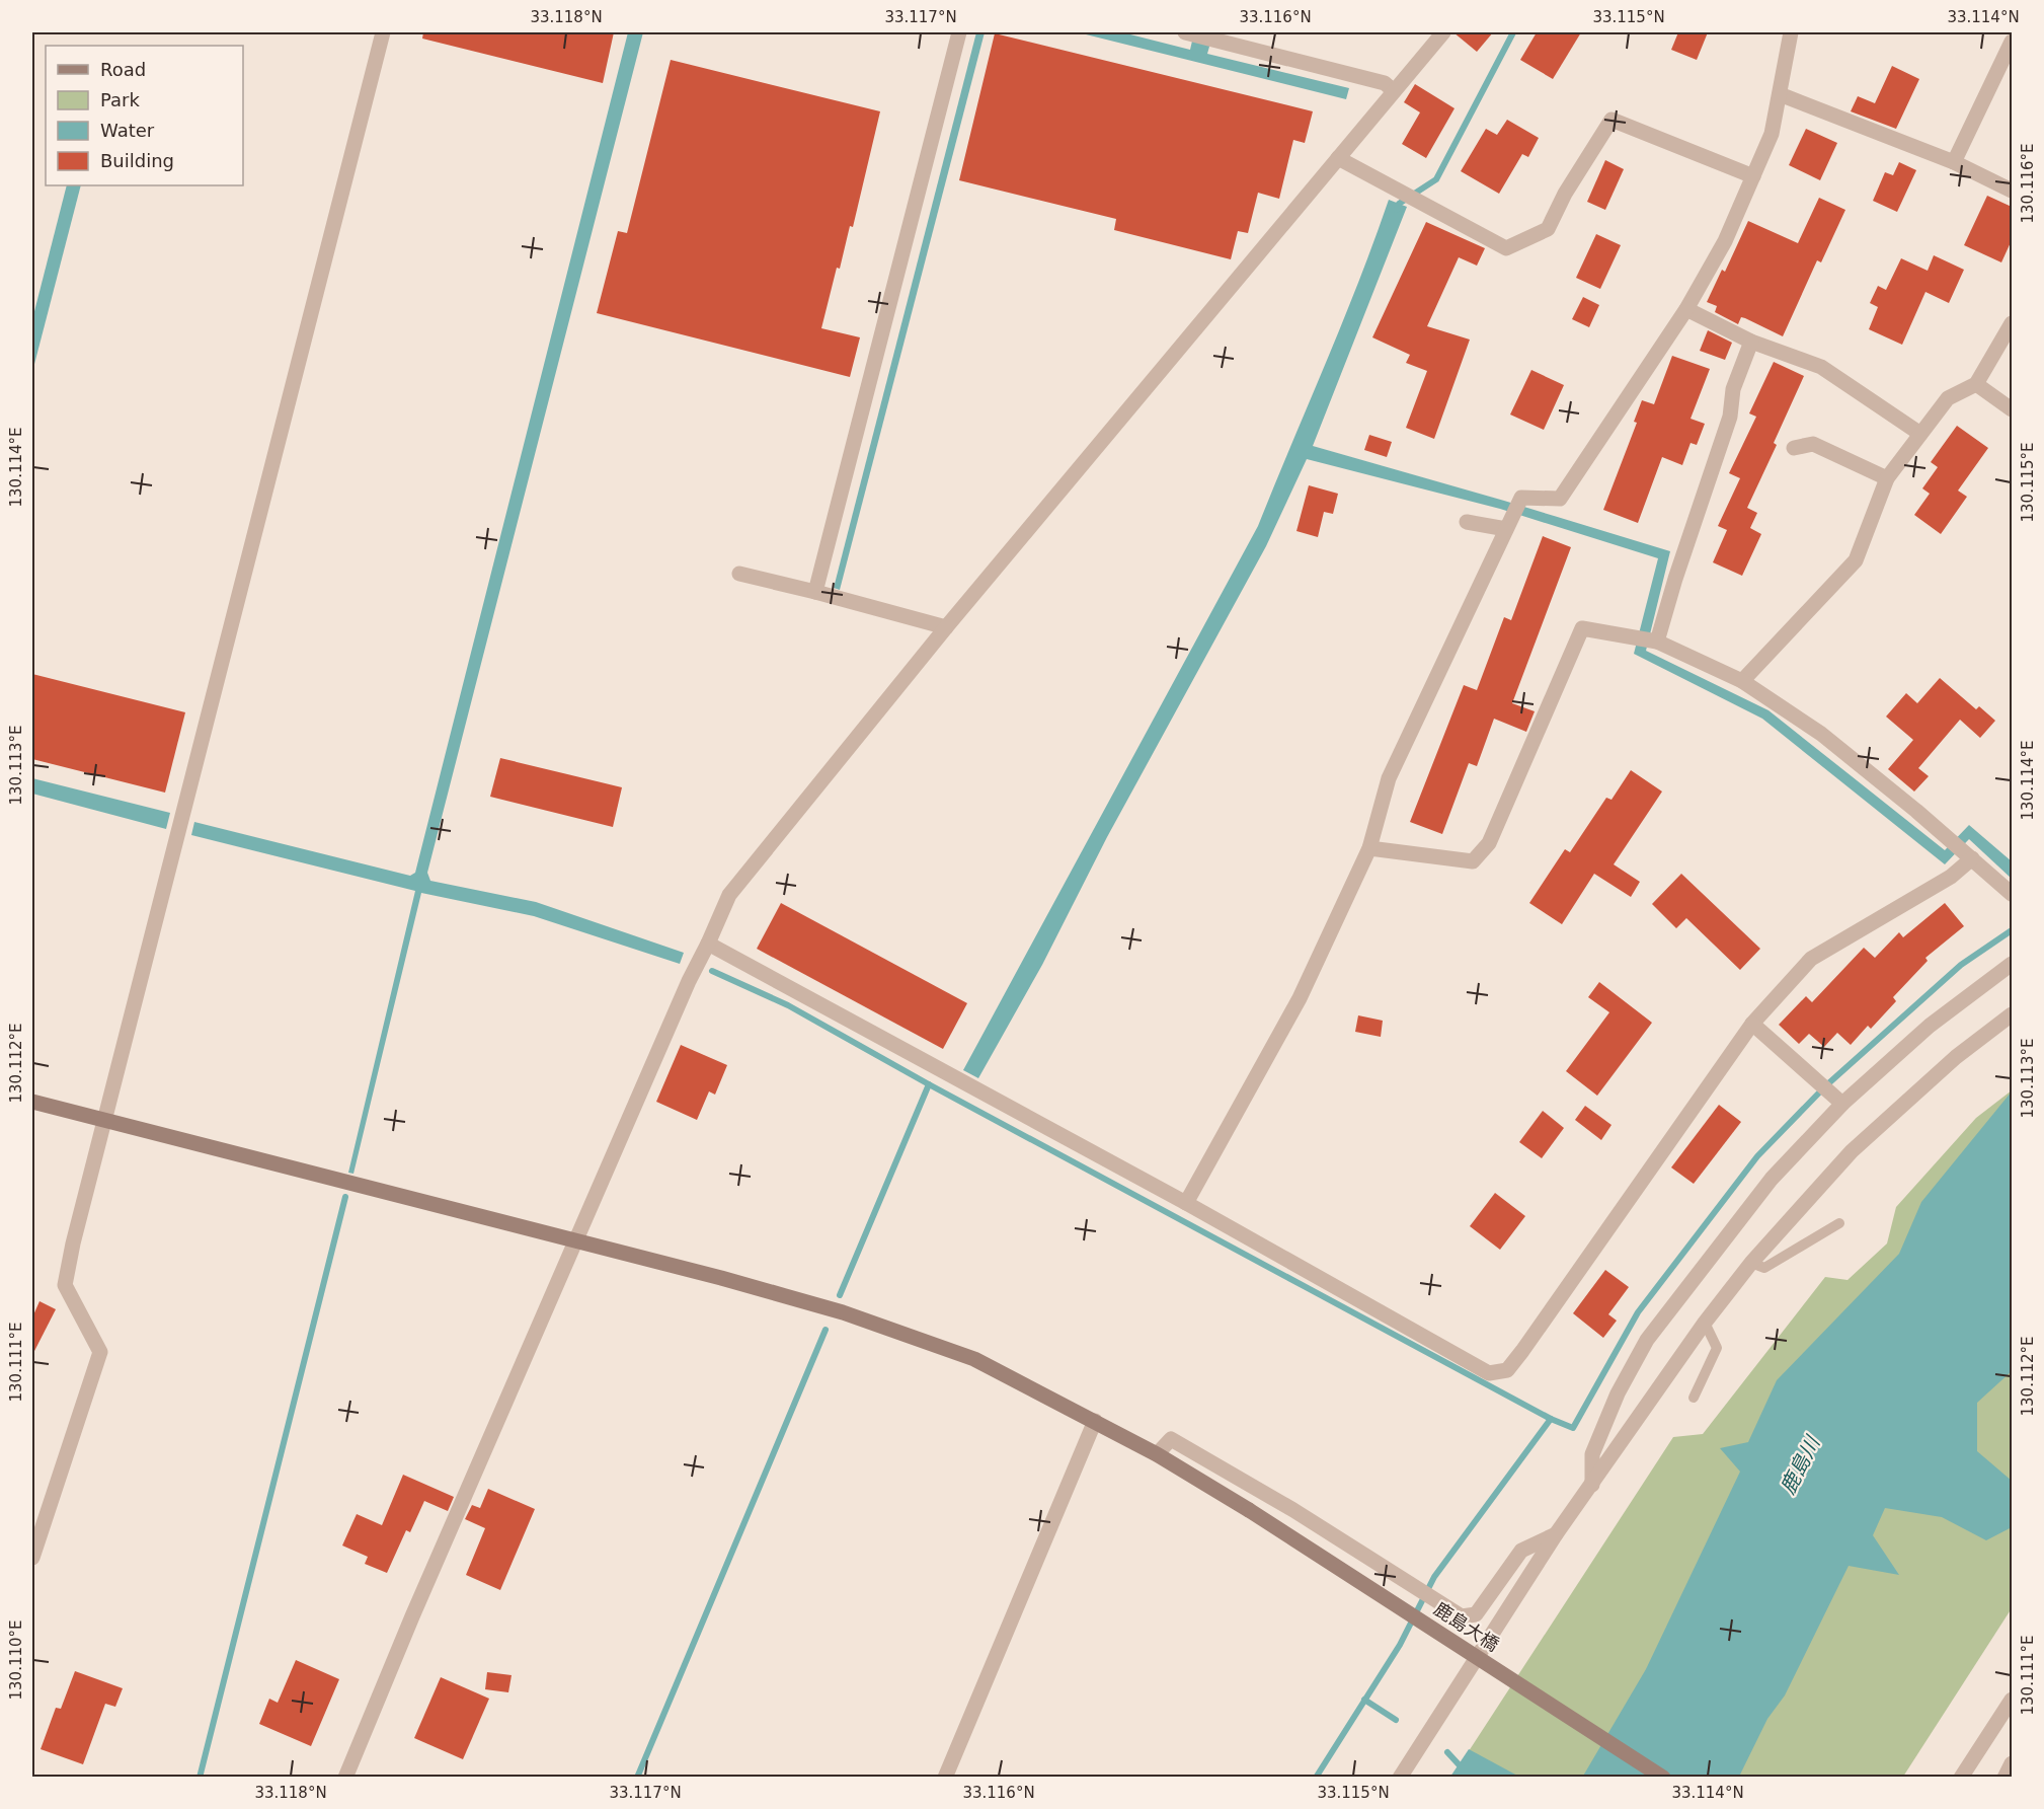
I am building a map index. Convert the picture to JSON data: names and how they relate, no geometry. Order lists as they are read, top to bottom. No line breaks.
{"streets":{"street":["鹿島大橋"]},"water":["鹿島川"],"legend":["Road","Park","Water","Building"],"coordinates":["33.118°N","33.117°N","33.116°N","33.115°N","33.114°N","130.116°E","130.114°E","130.115°E","130.113°E","130.112°E","130.111°E","130.110°E"]}
